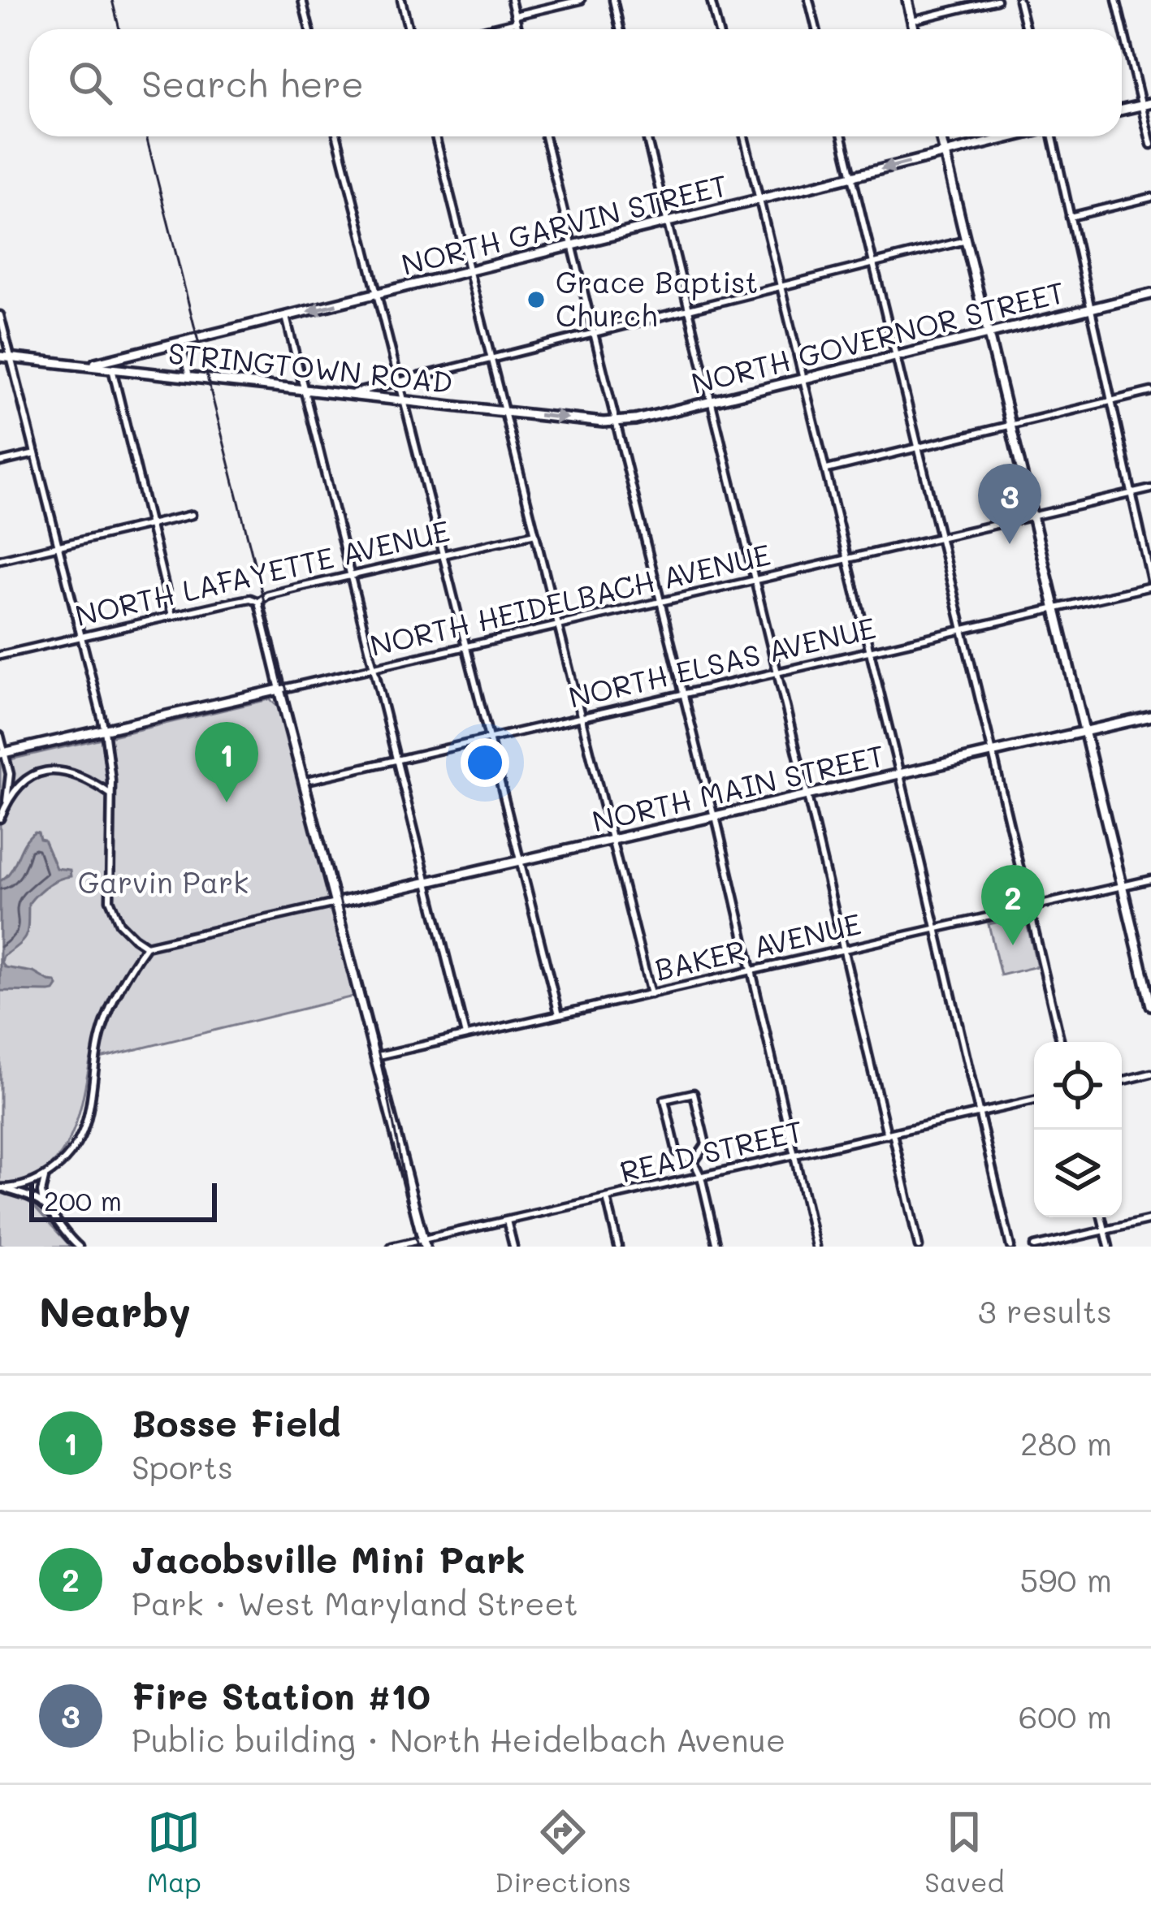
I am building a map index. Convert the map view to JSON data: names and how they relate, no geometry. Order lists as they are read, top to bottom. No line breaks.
{"streets":{"main road":["NORTH GARVIN STREET","NORTH GOVERNOR STREET","STRINGTOWN ROAD","NORTH HEIDELBACH AVENUE","NORTH MAIN STREET"],"street":["NORTH LAFAYETTE AVENUE","NORTH ELSAS AVENUE","BAKER AVENUE","READ STREET"]},"crossings":[["NORTH GARVIN STREET","STRINGTOWN ROAD"],["NORTH GOVERNOR STREET","STRINGTOWN ROAD"]],"parks":["Garvin Park"],"places":["Grace Baptist Church"],"scale_bar":"200 m","page":{"search":"Search here","pins":["3","1","2"],"scale":"200 m","heading":["Nearby","3 results"],"list":[{"mark":"1","name":"Bosse Field","note":"Sports","value":"280 m"},{"mark":"2","name":"Jacobsville Mini Park","note":"Park · West Maryland Street","value":"590 m"},{"mark":"3","name":"Fire Station #10","note":"Public building · North Heidelbach Avenue","value":"600 m"}],"nav":["Map","Directions","Saved"]}}
